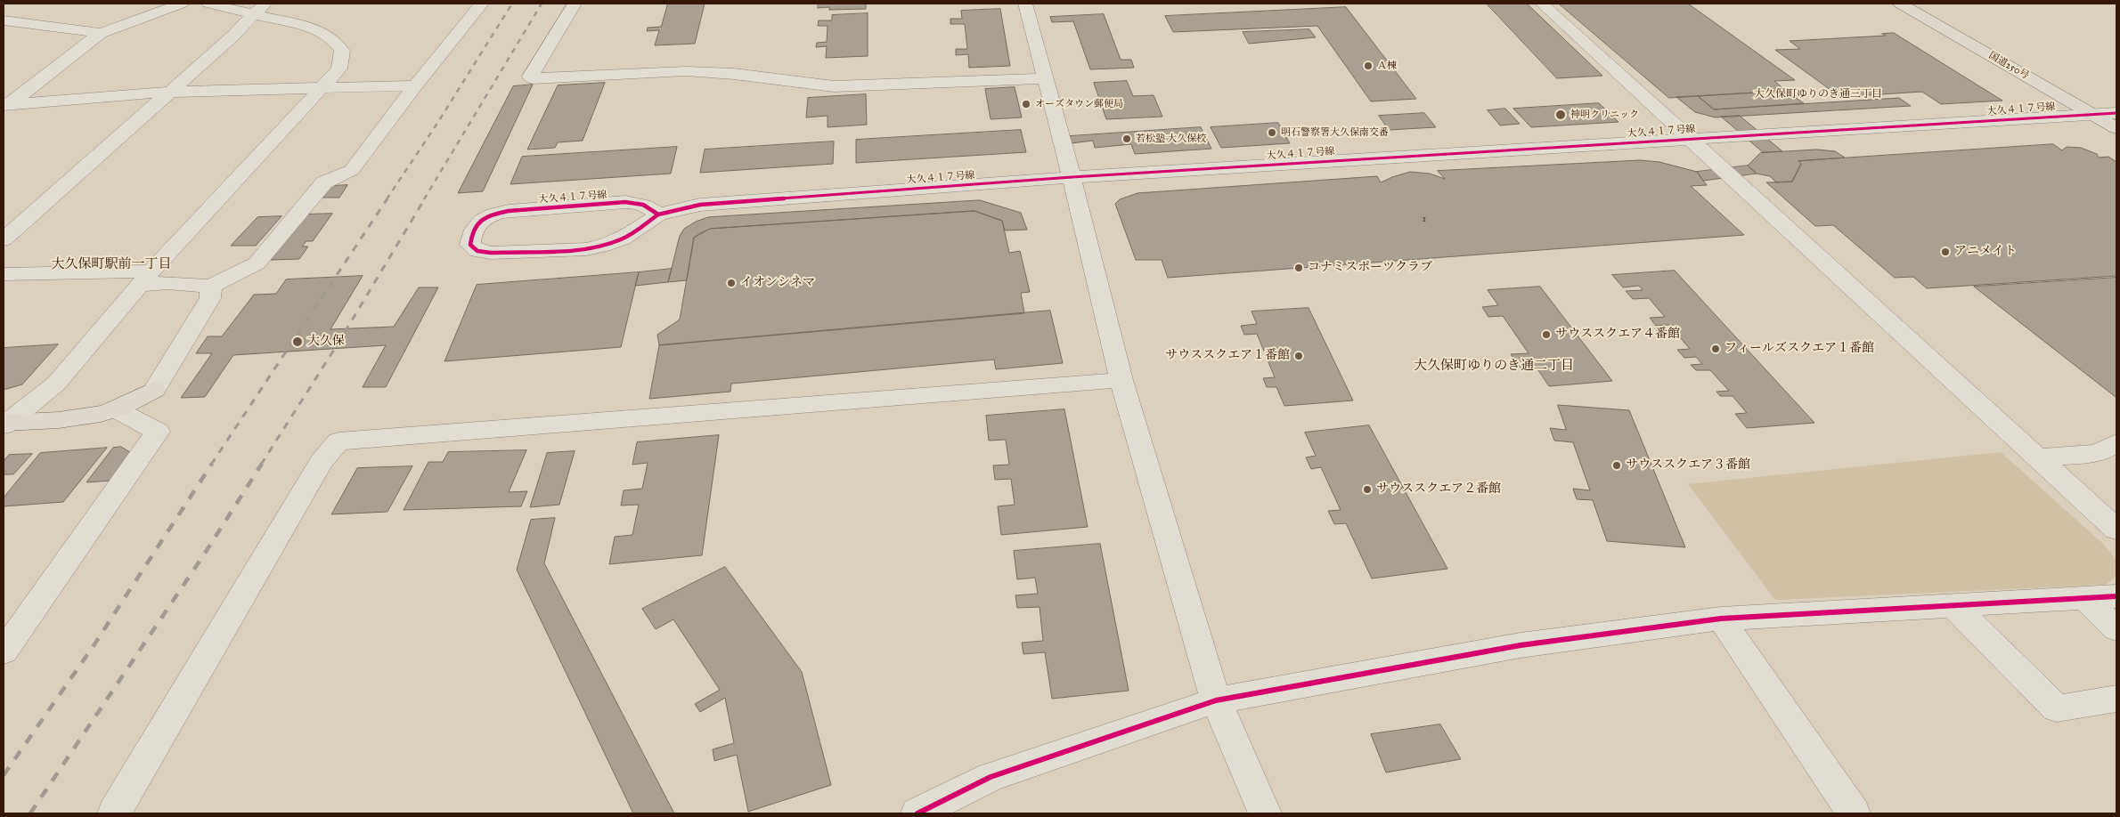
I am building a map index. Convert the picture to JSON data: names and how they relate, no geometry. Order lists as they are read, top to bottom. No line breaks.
{"streets":{"main road":["国道250号"],"street":["大久４１７号線"]},"crossings":[["国道250号","大久４１７号線"]],"districts":["大久保町ゆりのき通三丁目","大久保町駅前一丁目","大久保町ゆりのき通二丁目"],"places":["Ａ棟","オーズタウン郵便局","神明クリニック","明石警察署大久保南交番","若松塾 大久保校","アニメイト","コナミスポーツクラブ","イオンシネマ","サウススクエア４番館","大久保","フィールズスクエア１番館","サウススクエア１番館","サウススクエア３番館","サウススクエア２番館"],"house_numbers":["1"]}
